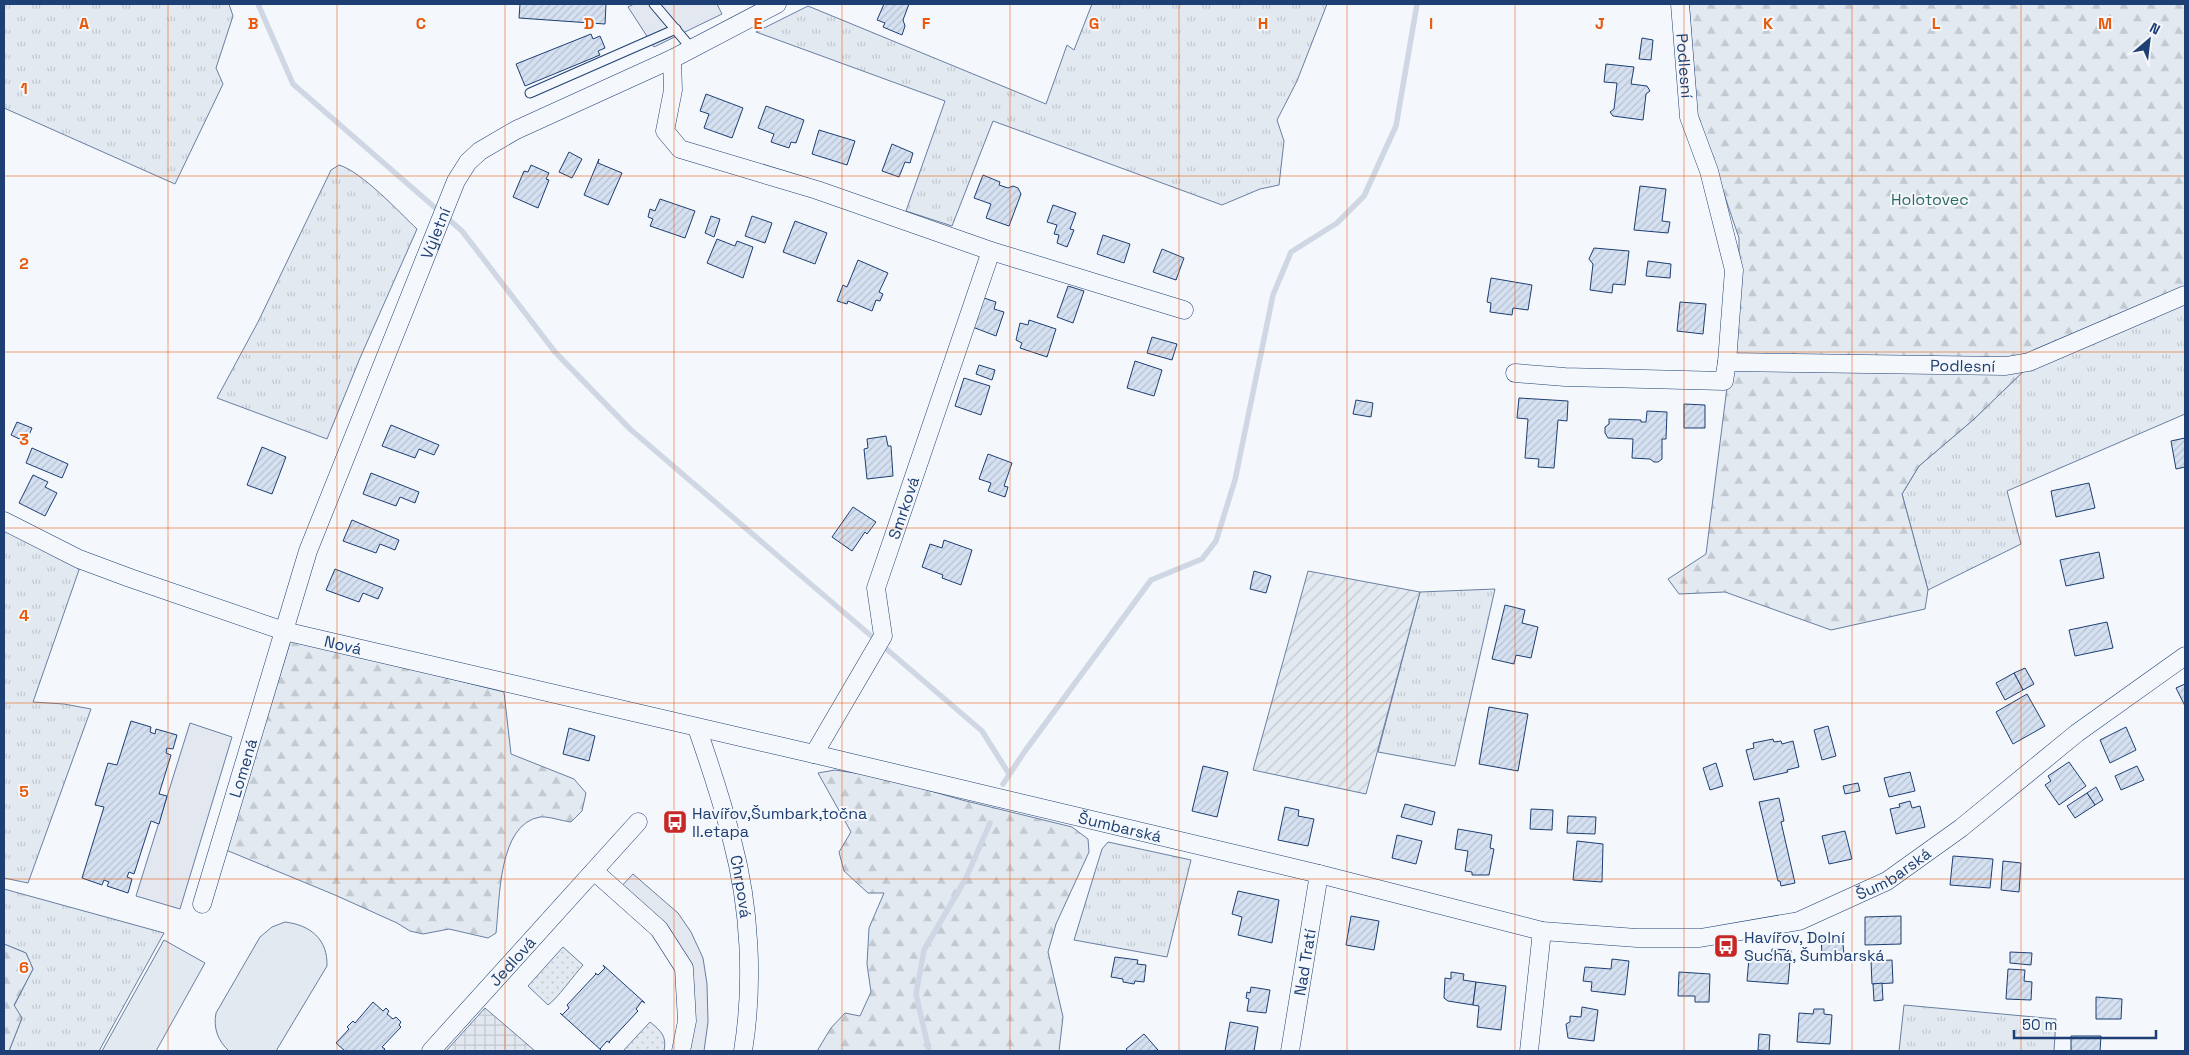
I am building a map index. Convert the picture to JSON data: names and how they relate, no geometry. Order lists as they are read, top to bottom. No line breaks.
{"streets":{"street":["Podlesní","Výletní","Smrková","Nová","Lomená","Šumbarská","Chrpová","Jedlová","Nad Tratí"]},"crossings":[["Výletní","Nová"],["Výletní","Lomená"],["Smrková","Šumbarská"],["Nová","Lomená"],["Nová","Šumbarská"],["Nová","Chrpová"],["Šumbarská","Chrpová"],["Šumbarská","Nad Tratí"]],"parks":["Holotovec"],"places":{"bus stop":["Havířov,Šumbark,točna II.etapa","Havířov, Dolní Suchá, Šumbarská"]},"scale_bar":"50 m","north":"top right","grid":{"columns":["A","B","C","D","E","F","G","H","I","J","K","L","M"],"rows":["1","2","3","4","5","6"]}}
